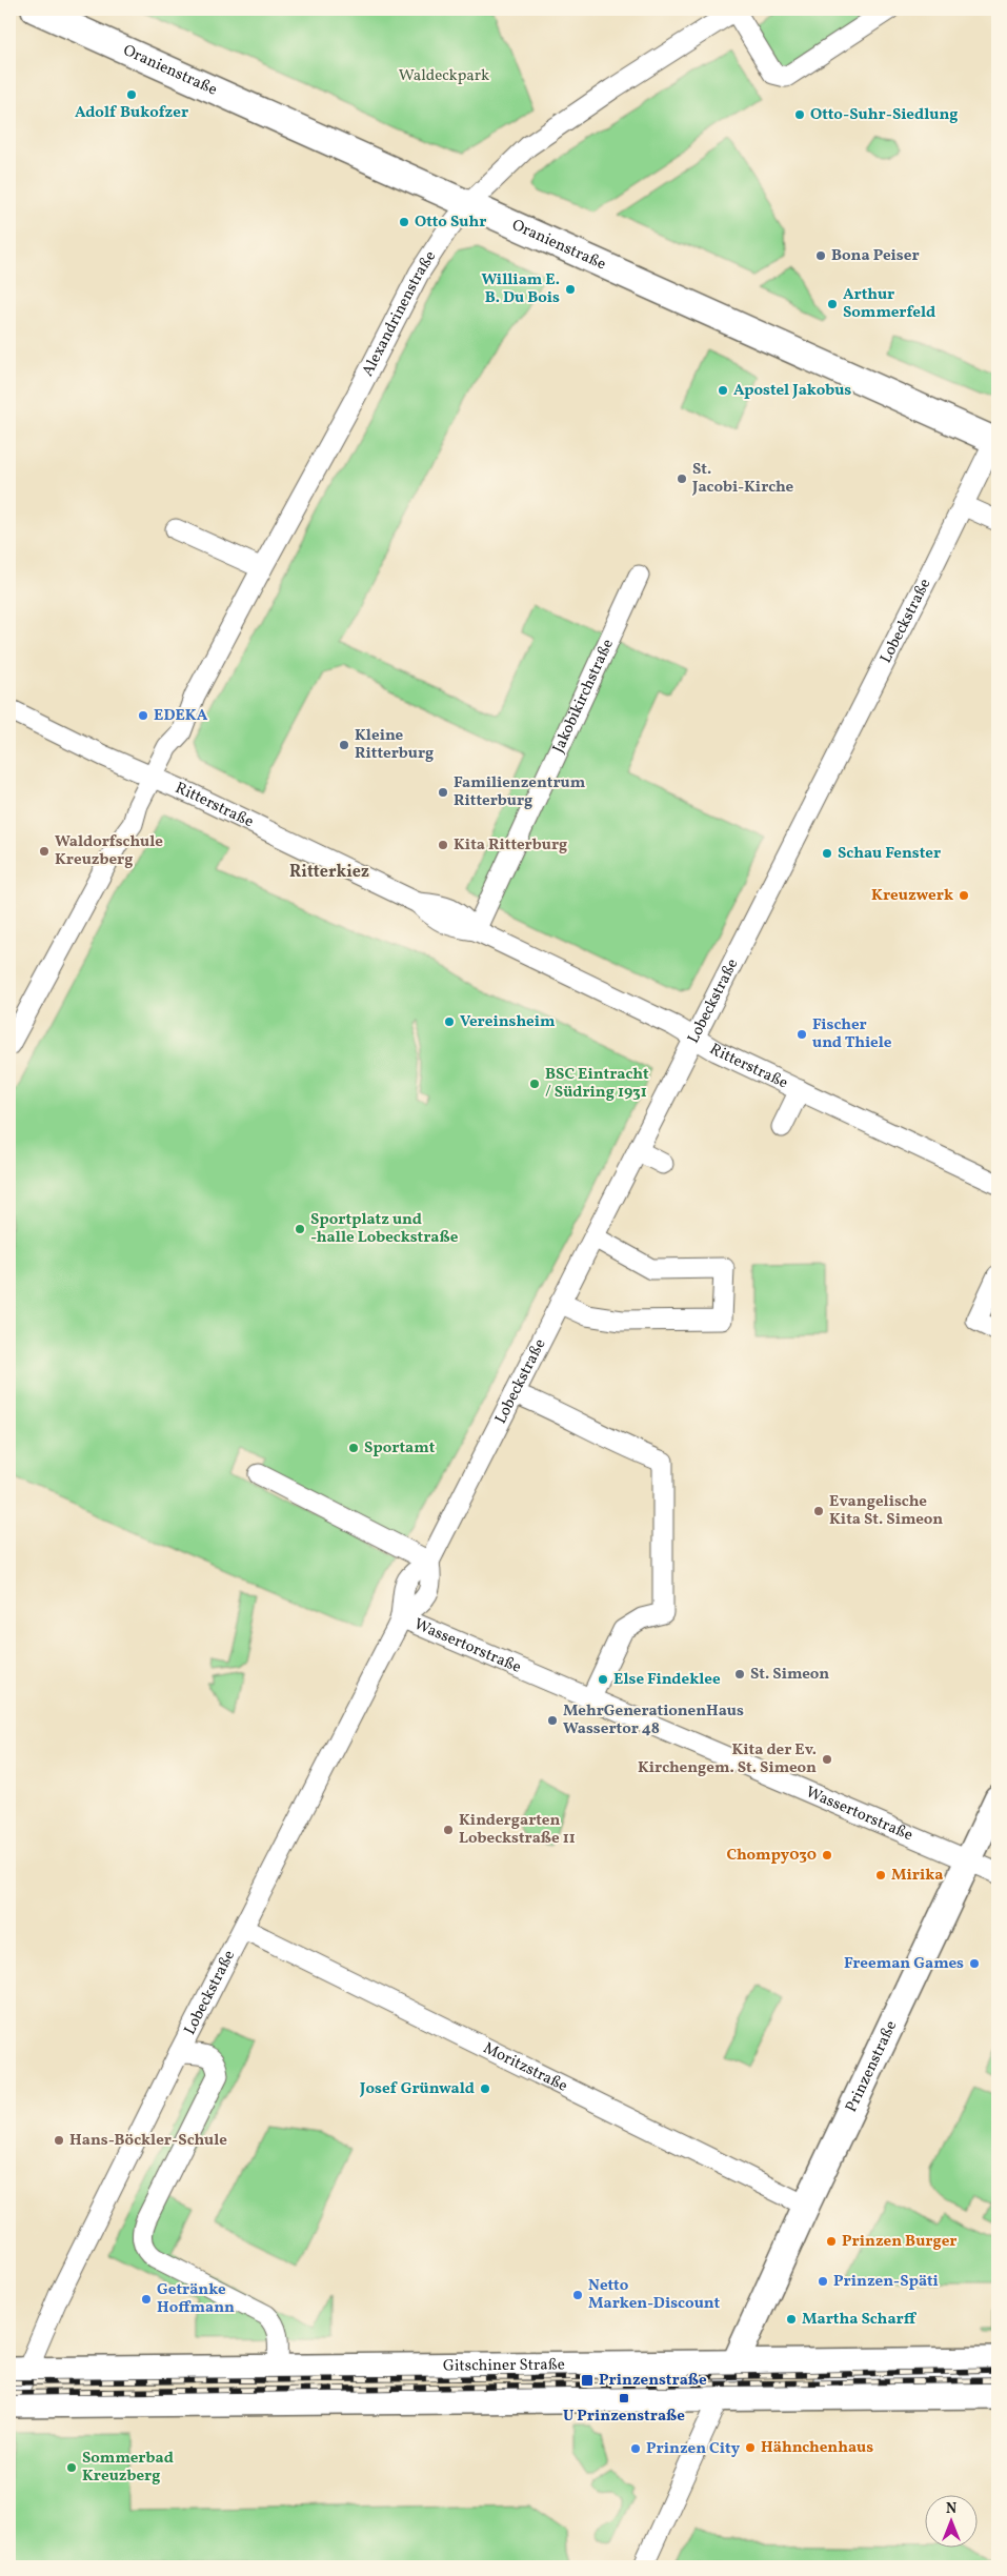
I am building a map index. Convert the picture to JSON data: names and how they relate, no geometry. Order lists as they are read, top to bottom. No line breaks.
{"streets":{"main road":["Oranienstraße","Prinzenstraße","Gitschiner Straße"],"street":["Alexandrinenstraße","Lobeckstraße","Jakobikirchstraße","Ritterstraße","Wassertorstraße","Moritzstraße"]},"crossings":[["Oranienstraße","Alexandrinenstraße"],["Oranienstraße","Lobeckstraße"],["Alexandrinenstraße","Ritterstraße"],["Lobeckstraße","Ritterstraße"],["Lobeckstraße","Wassertorstraße"],["Lobeckstraße","Moritzstraße"],["Lobeckstraße","Gitschiner Straße"],["Jakobikirchstraße","Ritterstraße"],["Wassertorstraße","Prinzenstraße"],["Prinzenstraße","Moritzstraße"],["Prinzenstraße","Gitschiner Straße"]],"districts":["Ritterkiez"],"parks":["Waldeckpark"],"places":{"other":["Adolf Bukofzer","Otto-Suhr-Siedlung","Otto Suhr","Bona Peiser","William E. B. Du Bois","Arthur Sommerfeld","Apostel Jakobus","St. Jacobi-Kirche","EDEKA","Kleine Ritterburg","Familienzentrum Ritterburg","Kita Ritterburg","Waldorfschule Kreuzberg","Schau Fenster","Kreuzwerk","Vereinsheim","Fischer und Thiele","BSC Eintracht / Südring 1931","Sportplatz und -halle Lobeckstraße","Sportamt","Evangelische Kita St. Simeon","St. Simeon","Else Findeklee","MehrGenerationenHaus Wassertor 48","Kita der Ev. Kirchengem. St. Simeon","Kindergarten Lobeckstraße 11","Chompy030","Mirika","Freeman Games","Josef Grünwald","Hans-Böckler-Schule","Prinzen Burger","Prinzen-Späti","Netto Marken-Discount","Getränke Hoffmann","Martha Scharff","Hähnchenhaus","Prinzen City","Sommerbad Kreuzberg"],"transit":["Prinzenstraße","U Prinzenstraße"]},"north":"top"}
